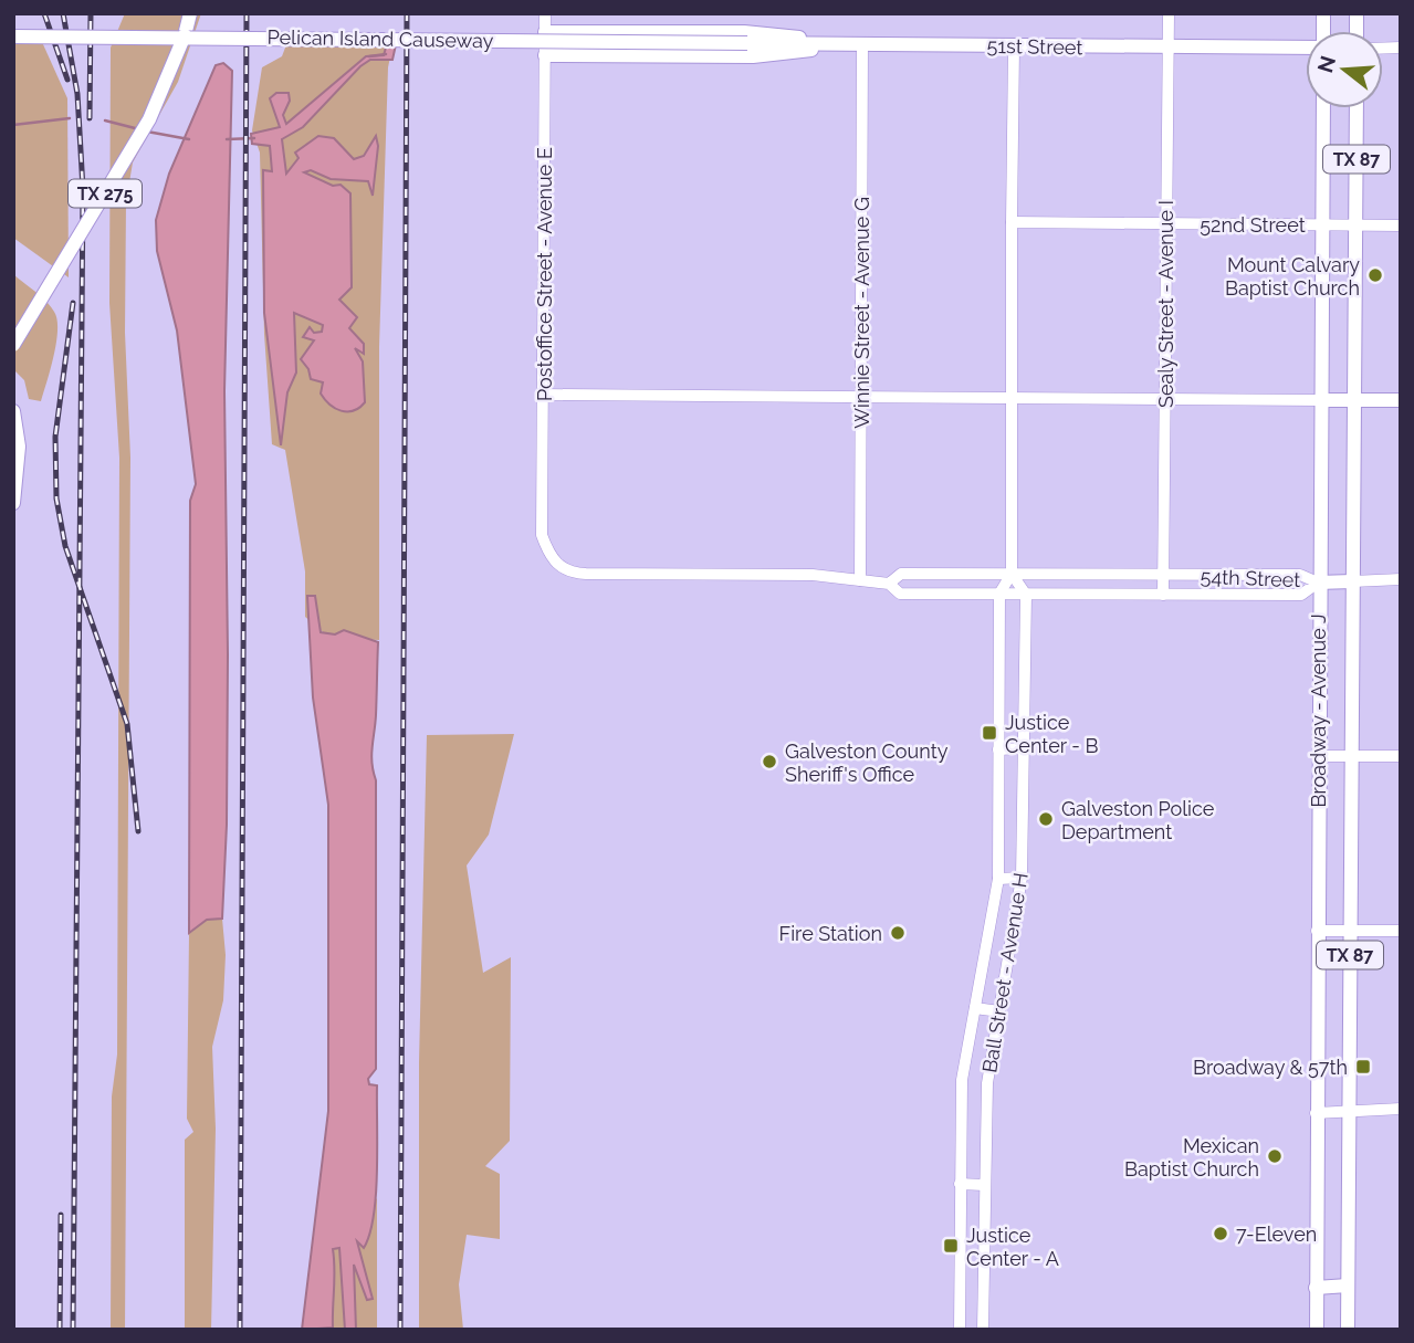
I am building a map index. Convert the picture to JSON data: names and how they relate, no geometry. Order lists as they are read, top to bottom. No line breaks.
{"streets":{"main road":["Pelican Island Causeway","51st Street","TX 87","TX 275","Broadway - Avenue J"],"street":["52nd Street","Postoffice Street - Avenue E","Sealy Street - Avenue I","Winnie Street - Avenue G","54th Street","Ball Street - Avenue H"]},"crossings":[["Pelican Island Causeway","51st Street"],["Pelican Island Causeway","TX 275"],["51st Street","Sealy Street - Avenue I"],["51st Street","Winnie Street - Avenue G"],["52nd Street","Sealy Street - Avenue I"],["52nd Street","Broadway - Avenue J"],["Postoffice Street - Avenue E","54th Street"],["Sealy Street - Avenue I","54th Street"],["Winnie Street - Avenue G","54th Street"],["54th Street","Broadway - Avenue J"],["54th Street","Ball Street - Avenue H"]],"places":{"other":["Mount Calvary Baptist Church","Galveston County Sheriff's Office","Galveston Police Department","Fire Station","Mexican Baptist Church","7-Eleven"],"transit":["Justice Center - B","Broadway & 57th","Justice Center - A"]},"north":"left"}
